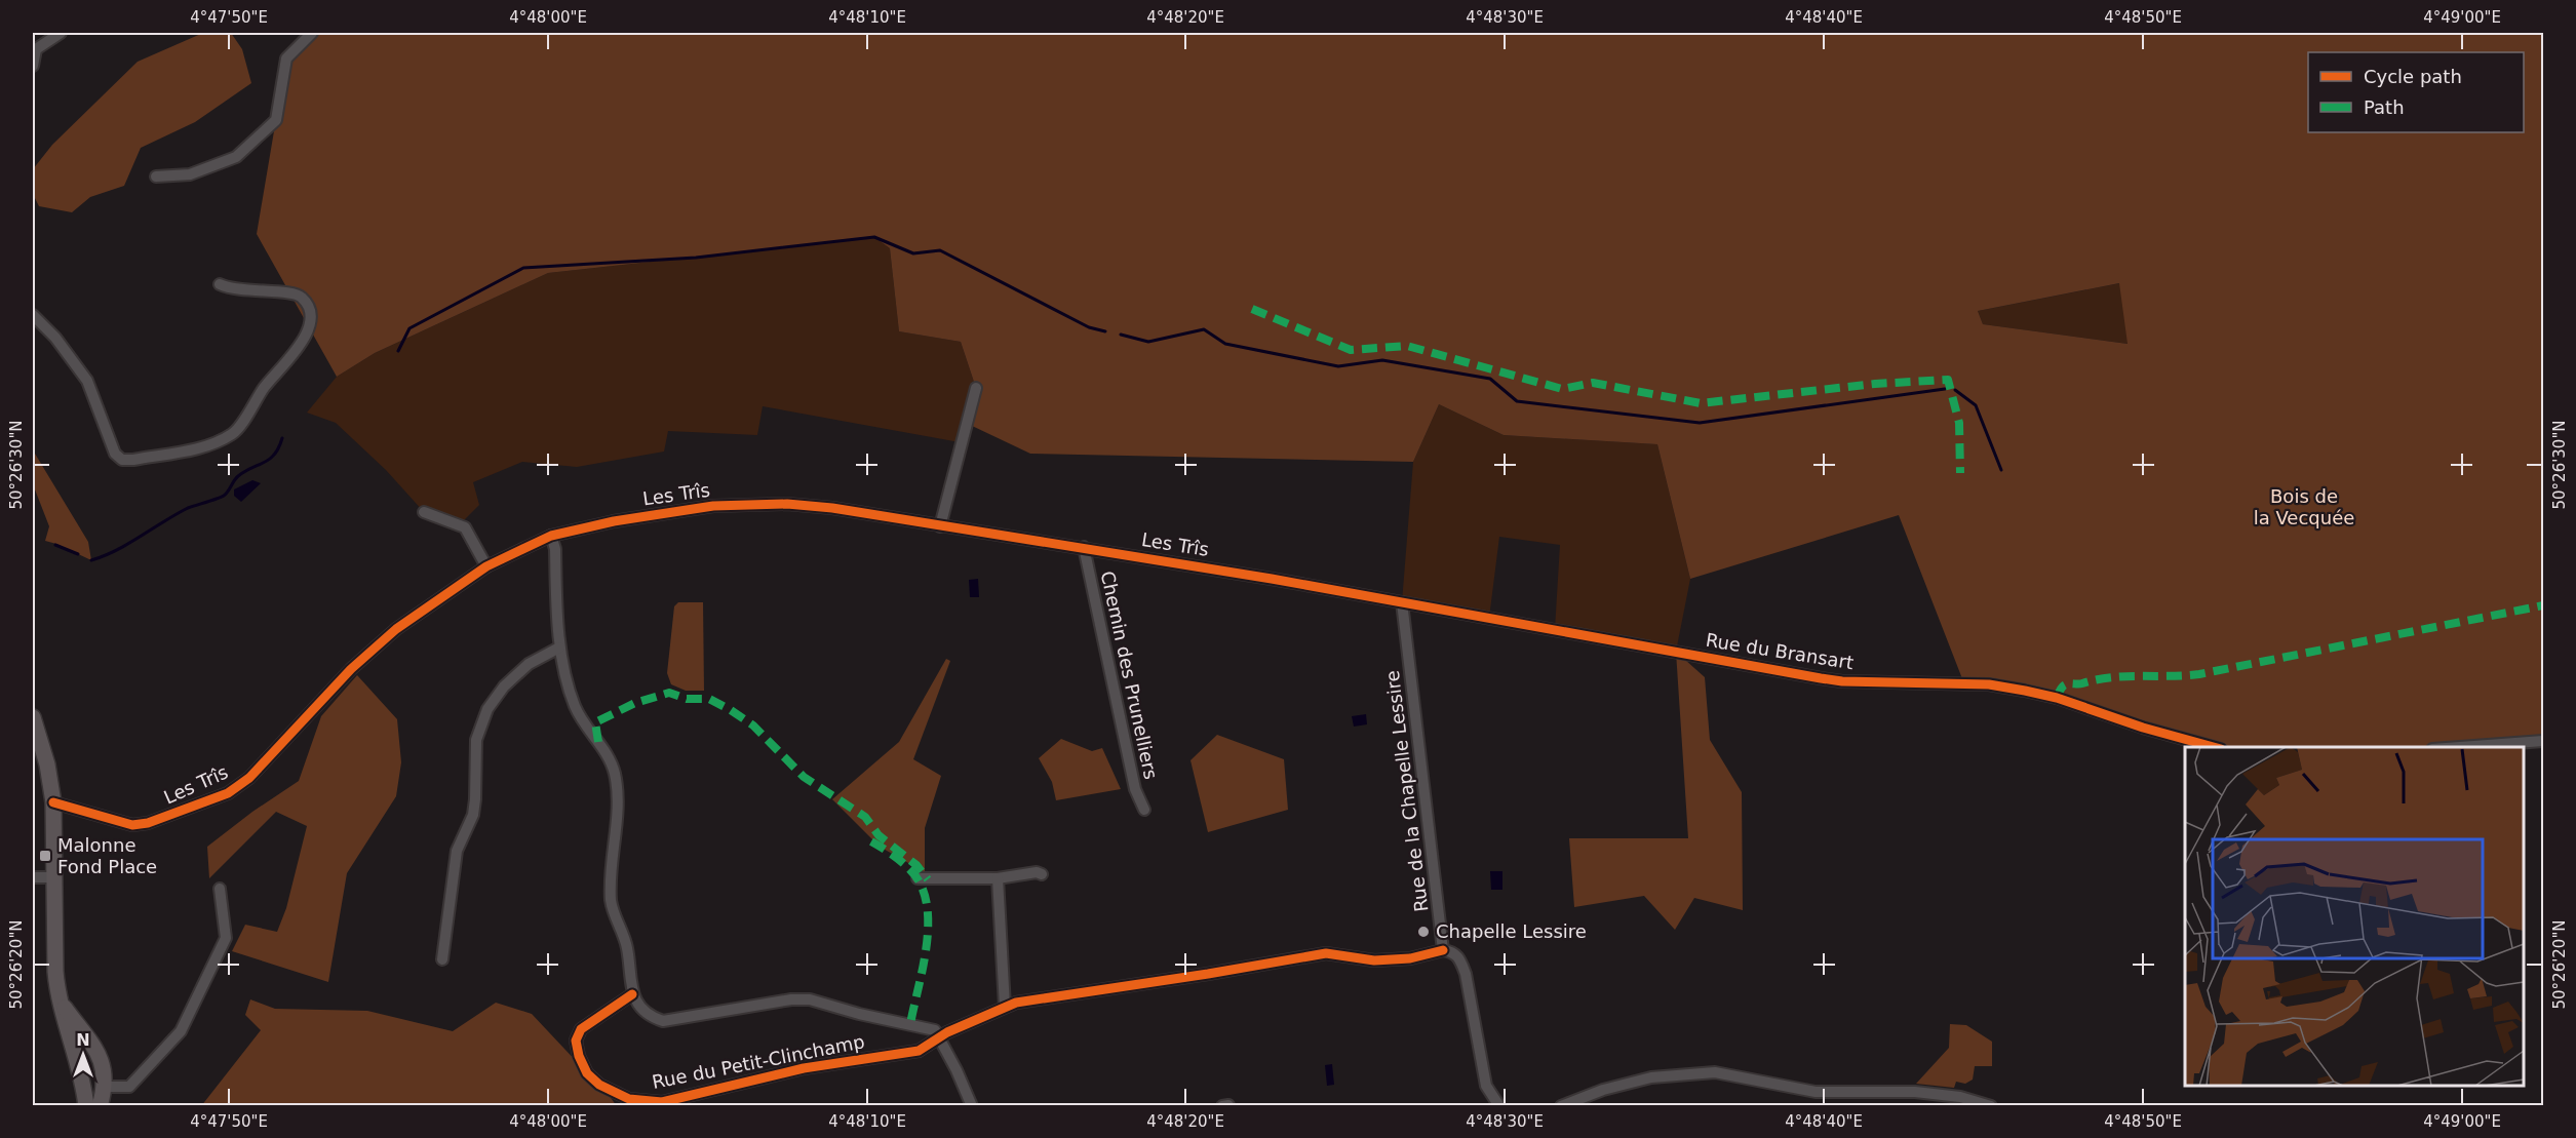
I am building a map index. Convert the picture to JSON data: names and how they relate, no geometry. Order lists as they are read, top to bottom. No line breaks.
{"streets":{"street":["Les Trîs","Rue du Bransart","Chemin des Prunelliers","Rue de la Chapelle Lessire","Rue du Petit-Clinchamp"]},"crossings":[["Les Trîs","Rue du Bransart"],["Les Trîs","Chemin des Prunelliers"],["Les Trîs","Rue de la Chapelle Lessire"],["Rue du Bransart","Rue de la Chapelle Lessire"]],"parks":["Bois de la Vecquée"],"places":{"transit":["Malonne Fond Place"],"other":["Chapelle Lessire"]},"legend":["Cycle path","Path"],"north":"top","coordinates":["4°47'50\"E","4°48'00\"E","4°48'10\"E","4°48'20\"E","4°48'30\"E","4°48'40\"E","4°48'50\"E","4°49'00\"E","50°26'30\"N","50°26'20\"N"]}
